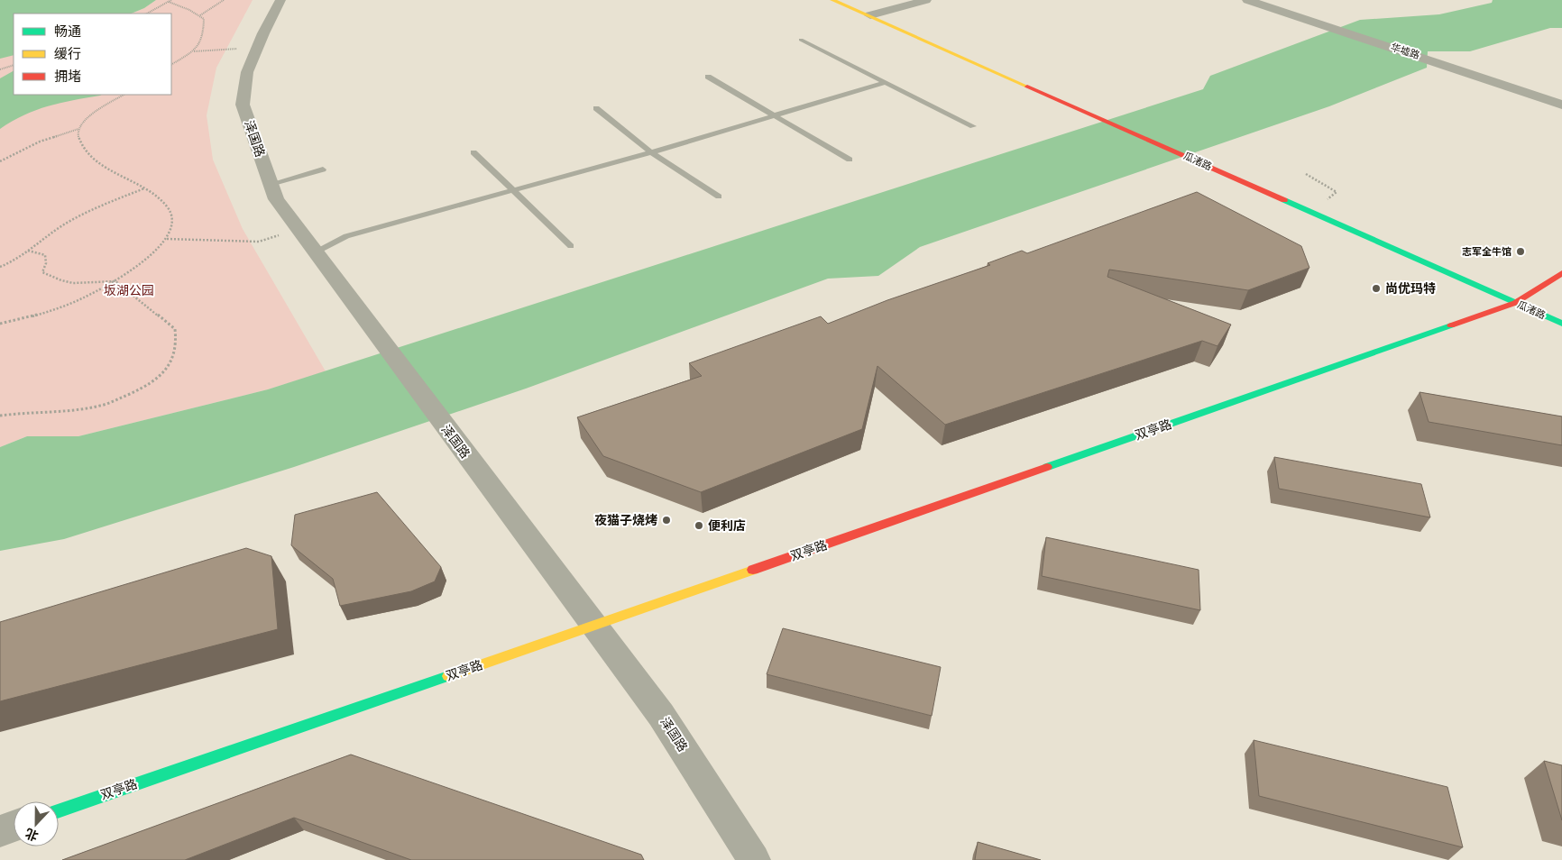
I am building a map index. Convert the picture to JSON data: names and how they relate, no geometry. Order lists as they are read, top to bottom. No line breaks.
{"streets":{"street":["华墟路","泽国路","瓜渚路","双亭路"]},"crossings":[["泽国路","双亭路"],["瓜渚路","双亭路"]],"parks":["坂湖公园"],"places":["志军全牛馆","尚优玛特","夜猫子烧烤","便利店"],"legend":["畅通","缓行","拥堵"],"north":"bottom"}
